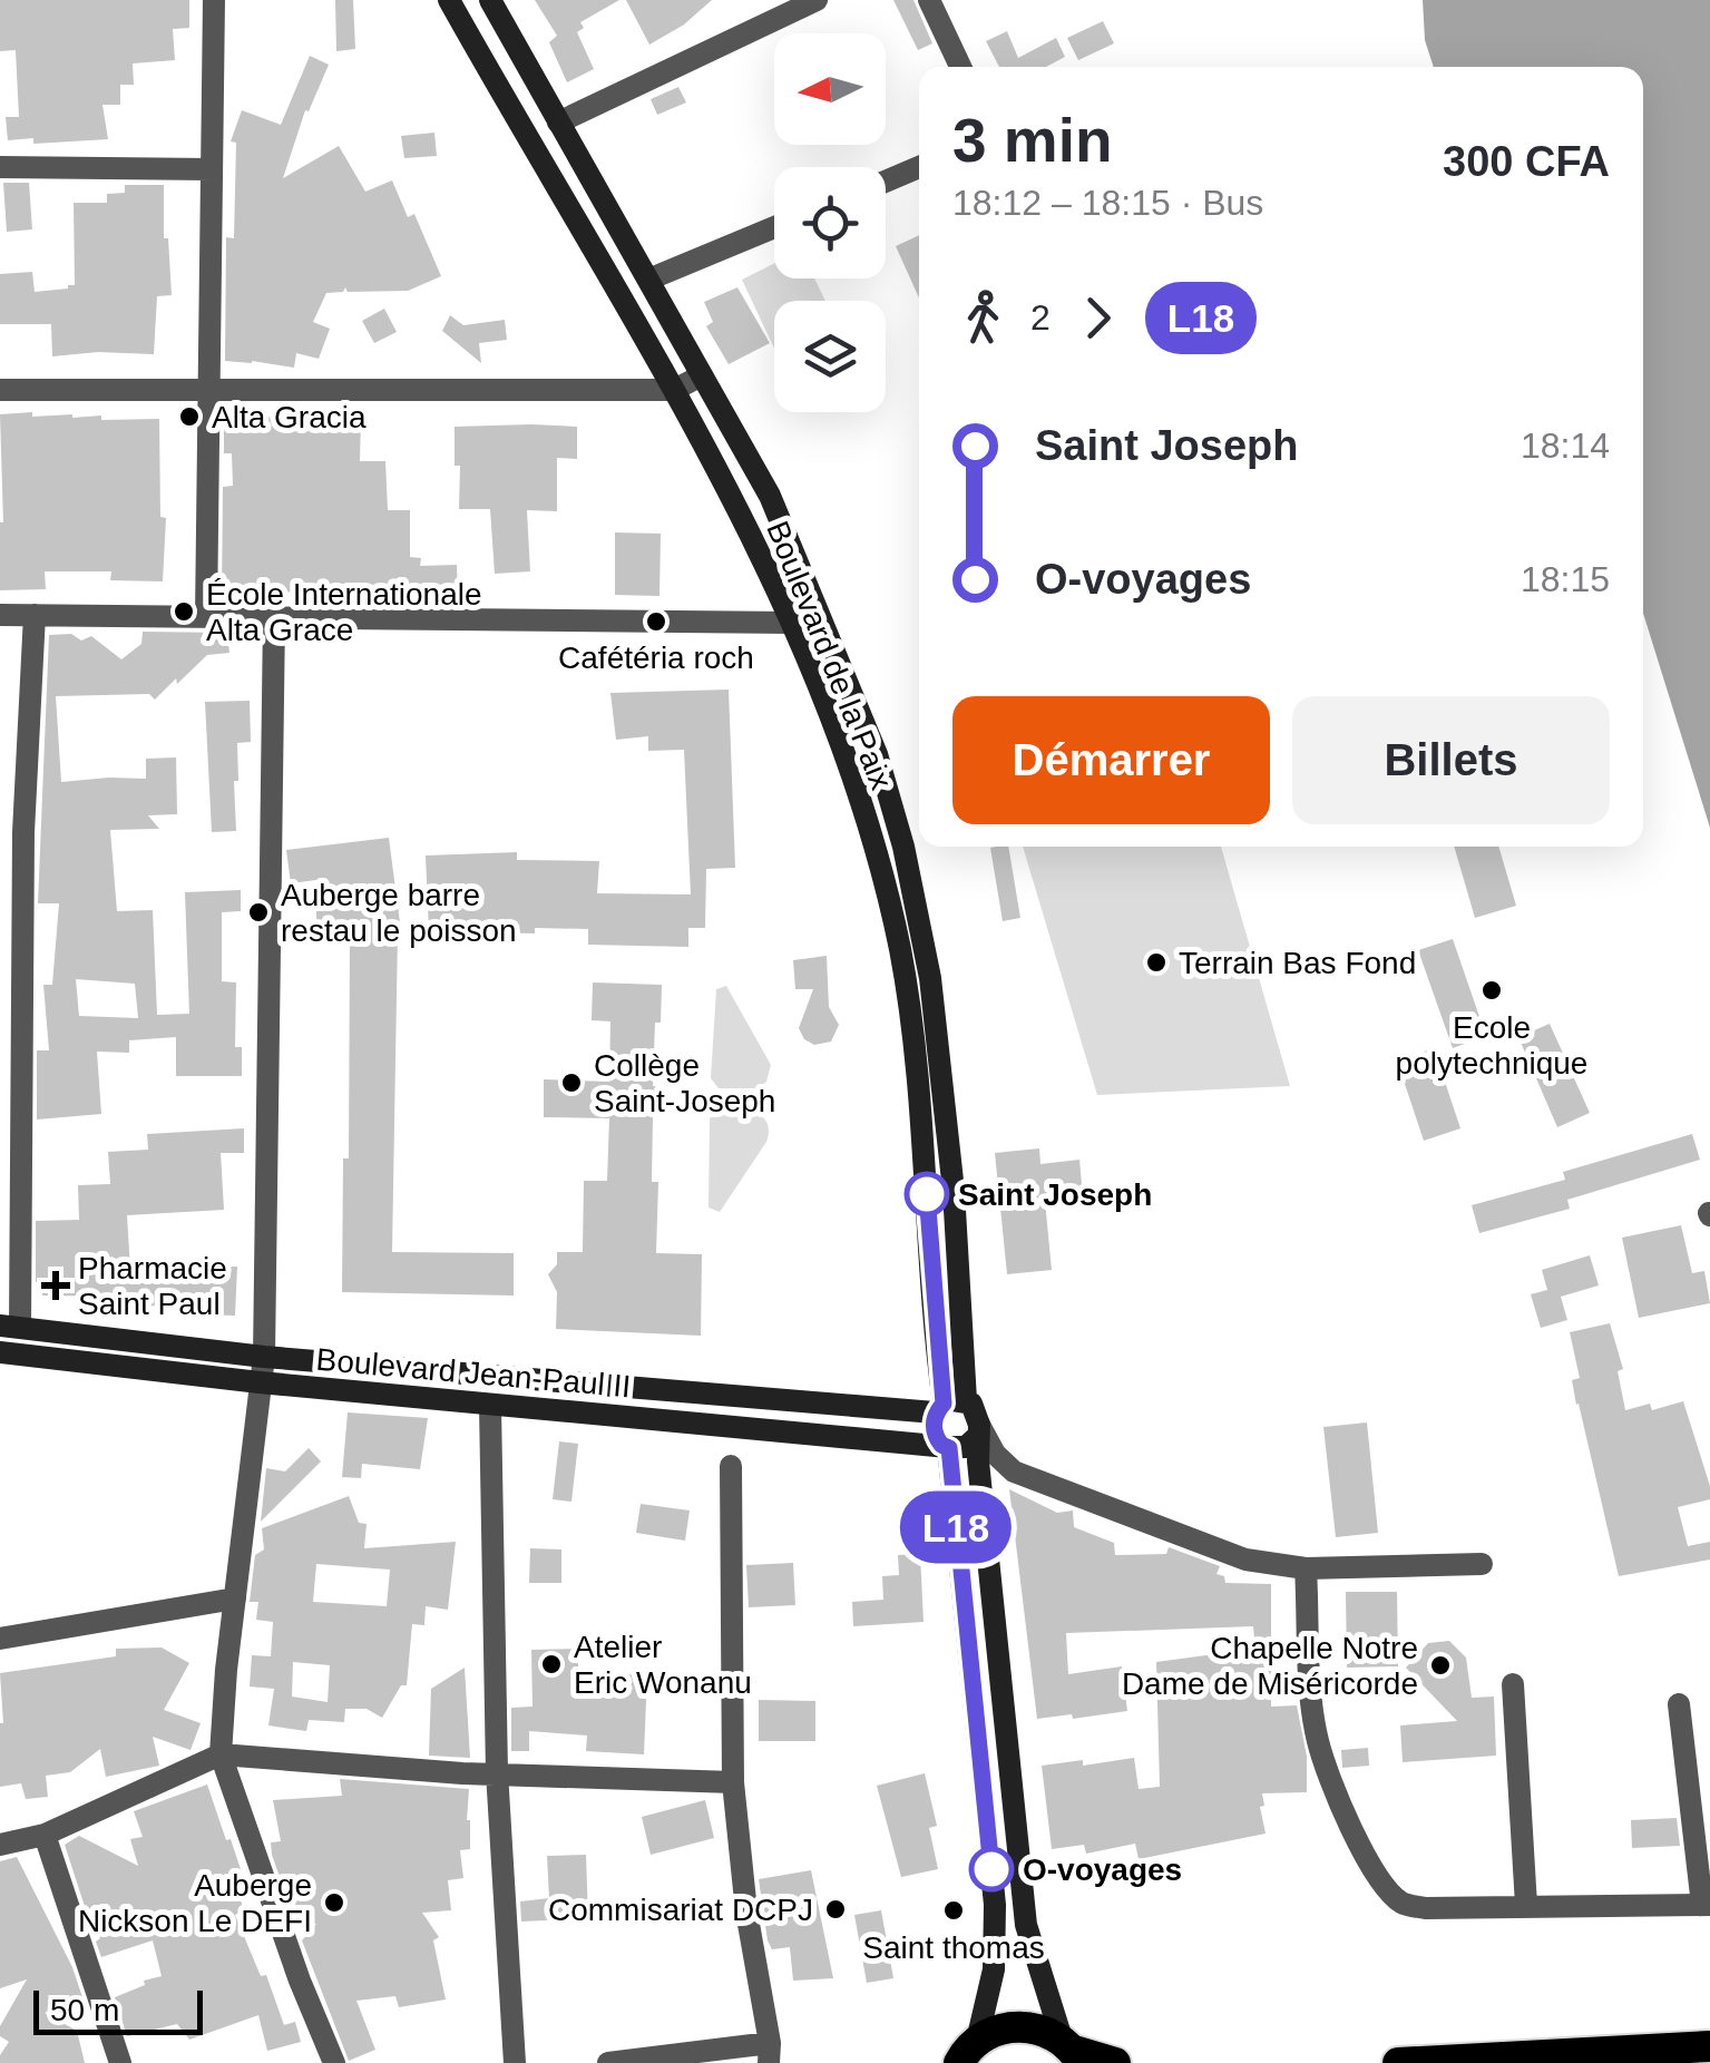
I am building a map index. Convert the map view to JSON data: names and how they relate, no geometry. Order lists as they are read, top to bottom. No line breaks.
{"streets":{"main road":["Boulevard de la Paix","Boulevard Jean-Paul II"]},"crossings":[["Boulevard de la Paix","Boulevard Jean-Paul II"]],"places":{"other":["Alta Gracia","École Internationale Alta Grace","Cafétéria roch","Auberge barre restau le poisson","Terrain Bas Fond","Ecole polytechnique","Collège Saint-Joseph","Saint Joseph","Atelier Eric Wonanu","Chapelle Notre Dame de Miséricorde","O-voyages","Auberge Nickson Le DEFI","Commisariat DCPJ","Saint thomas"],"health":["Pharmacie Saint Paul"]},"lines":["bus line L18"],"scale_bar":"50 m","north":"left","page":{"on_map":"L18","heading":["3 min","18:12 – 18:15 · Bus","300 CFA"],"legs":["2","L18"],"list":[{"name":"Saint Joseph","value":"18:14"},{"name":"O-voyages","value":"18:15"}],"buttons":["Démarrer","Billets"],"scale":"50 m"}}
